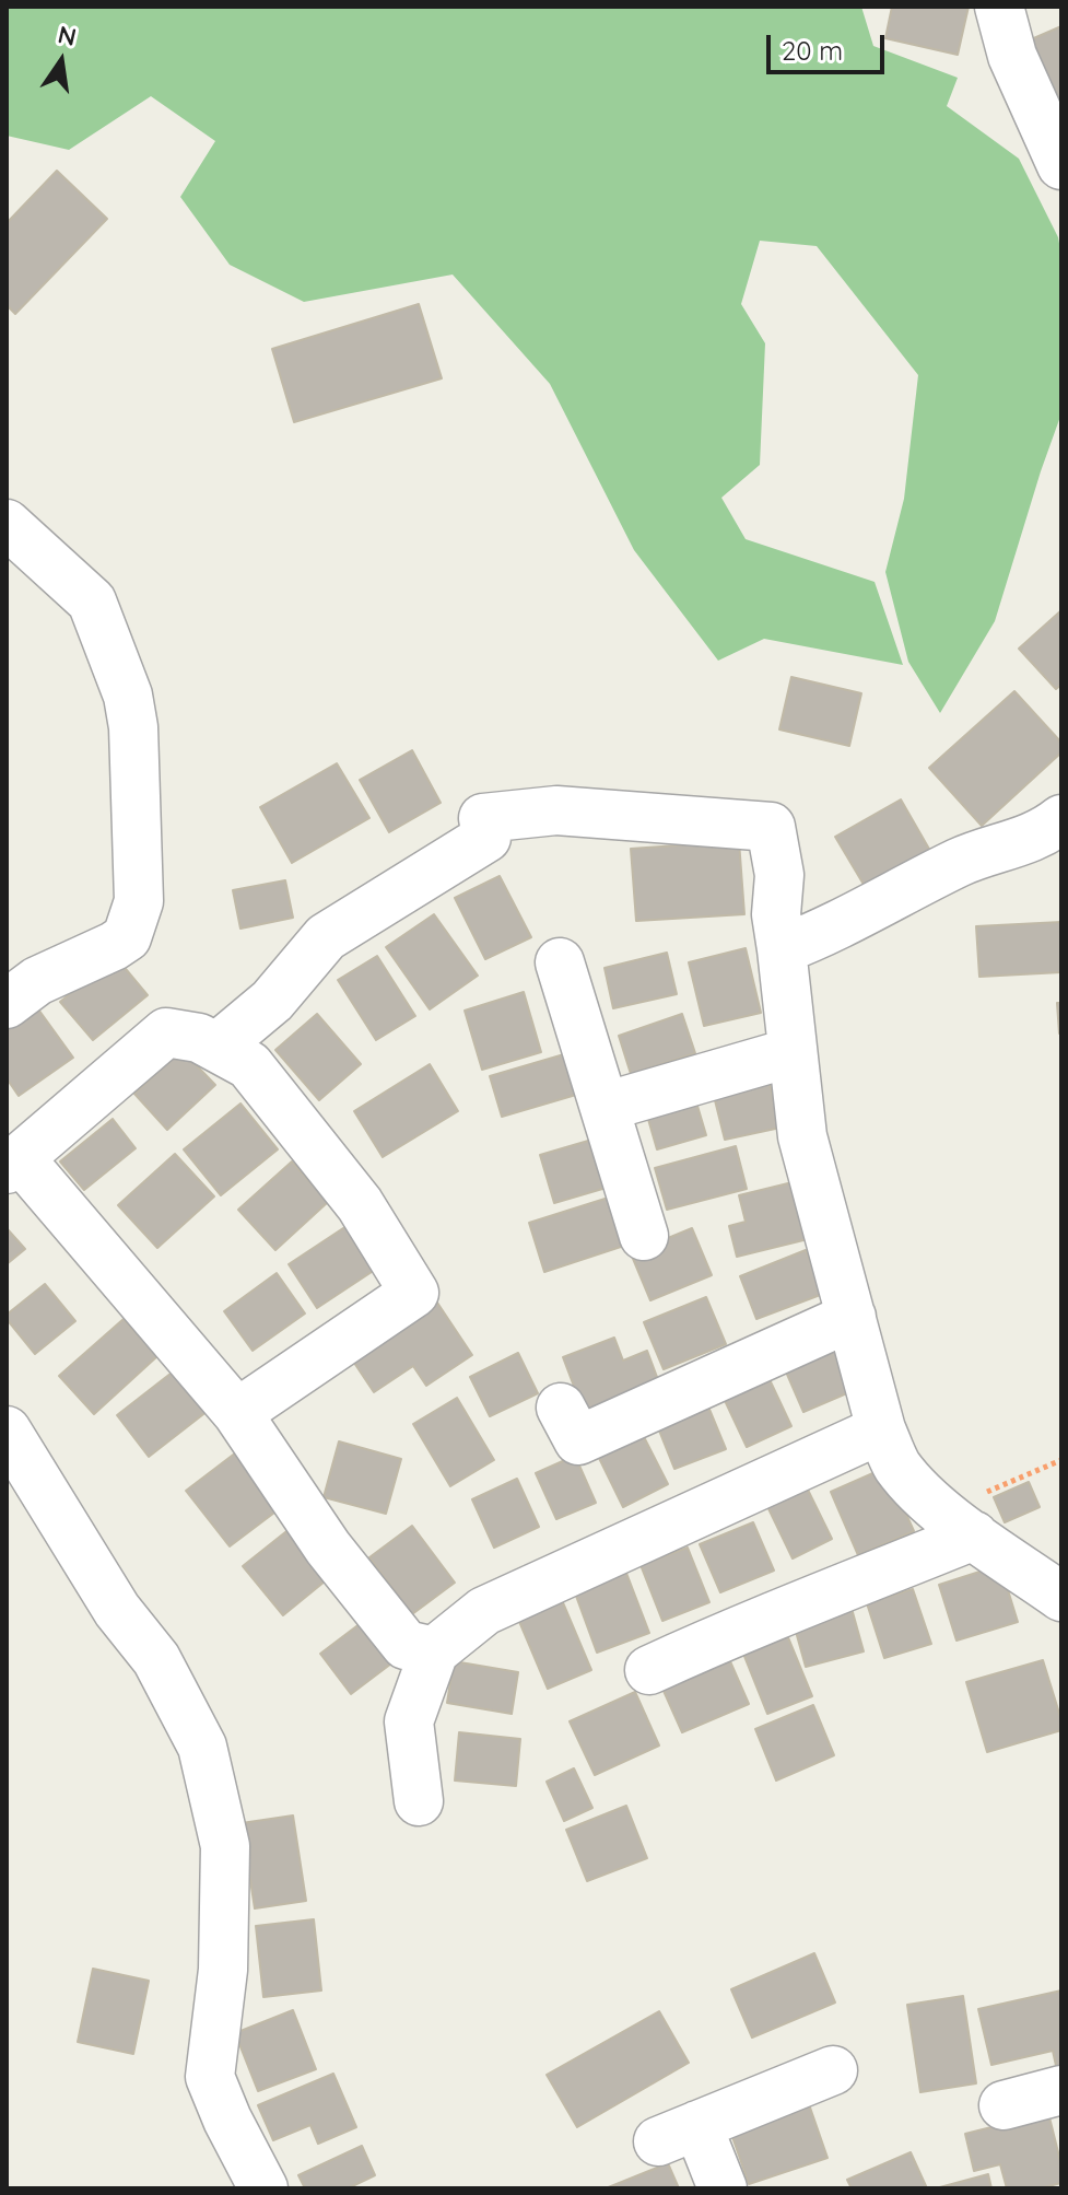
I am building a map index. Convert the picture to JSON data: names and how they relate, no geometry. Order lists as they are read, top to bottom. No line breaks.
{"scale_bar":"20 m","north":"top"}
